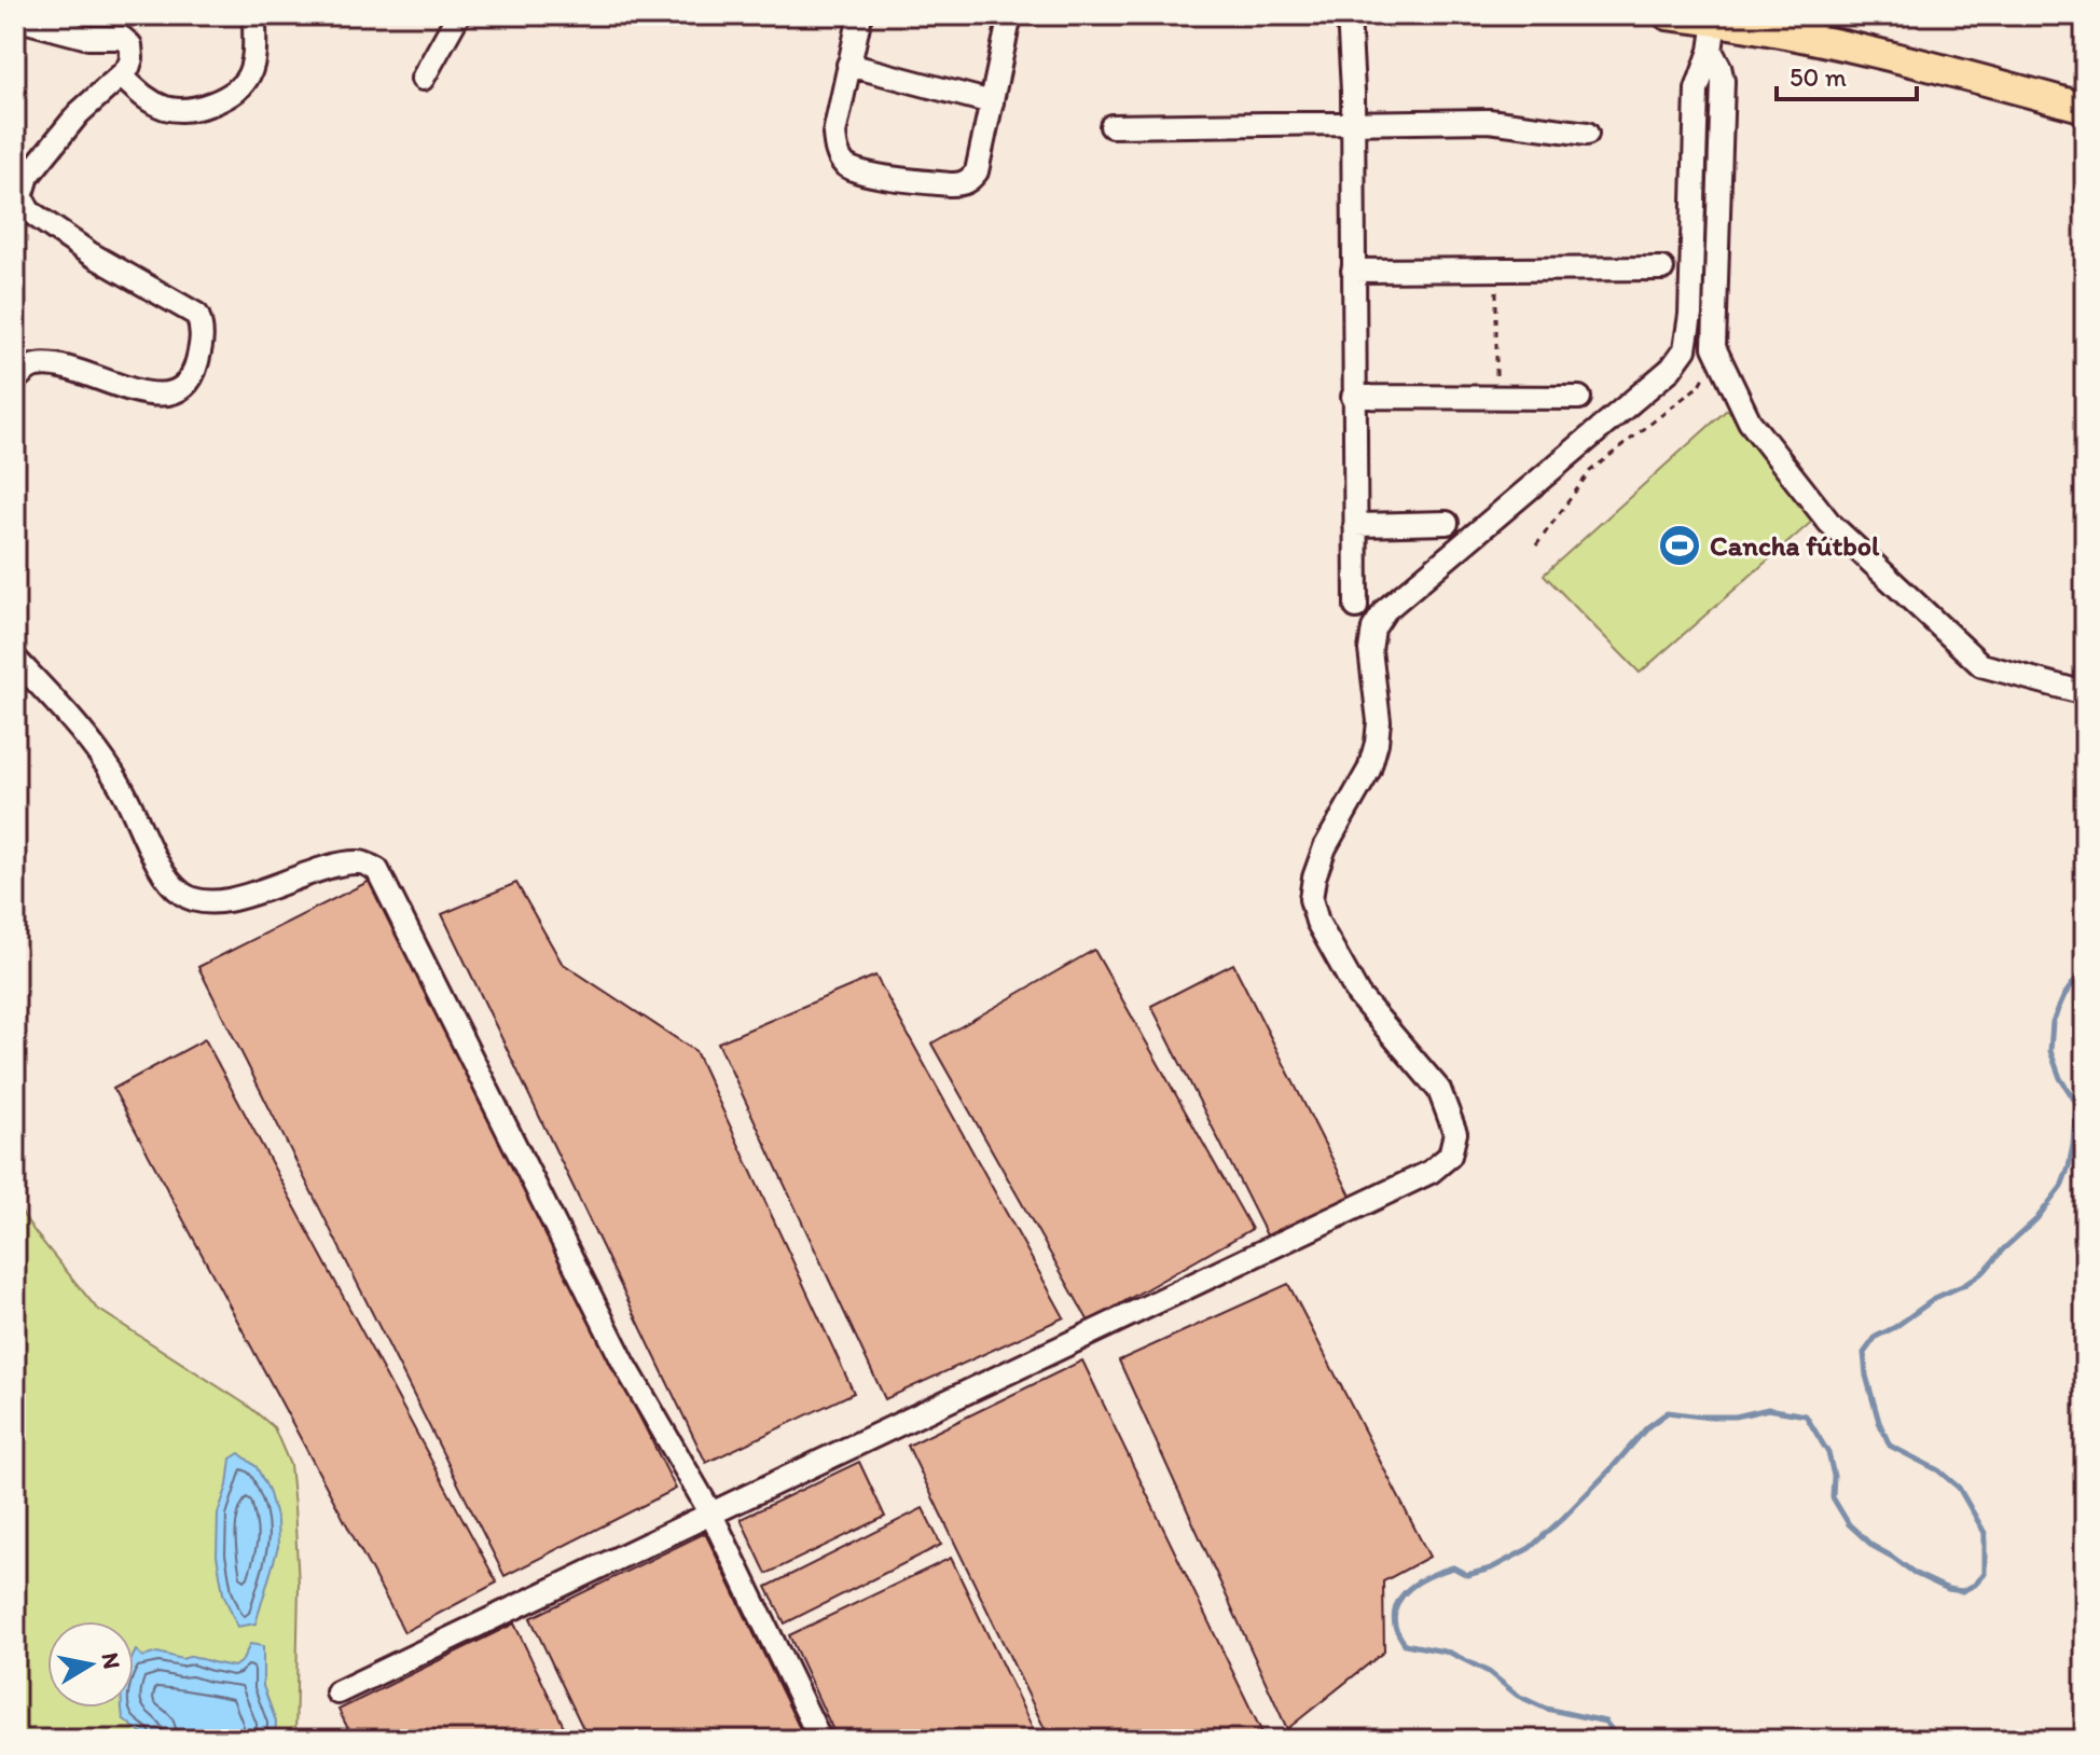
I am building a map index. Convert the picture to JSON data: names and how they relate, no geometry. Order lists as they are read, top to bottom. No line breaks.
{"places":{"sports":["Cancha fútbol"]},"scale_bar":"50 m","north":"right"}
